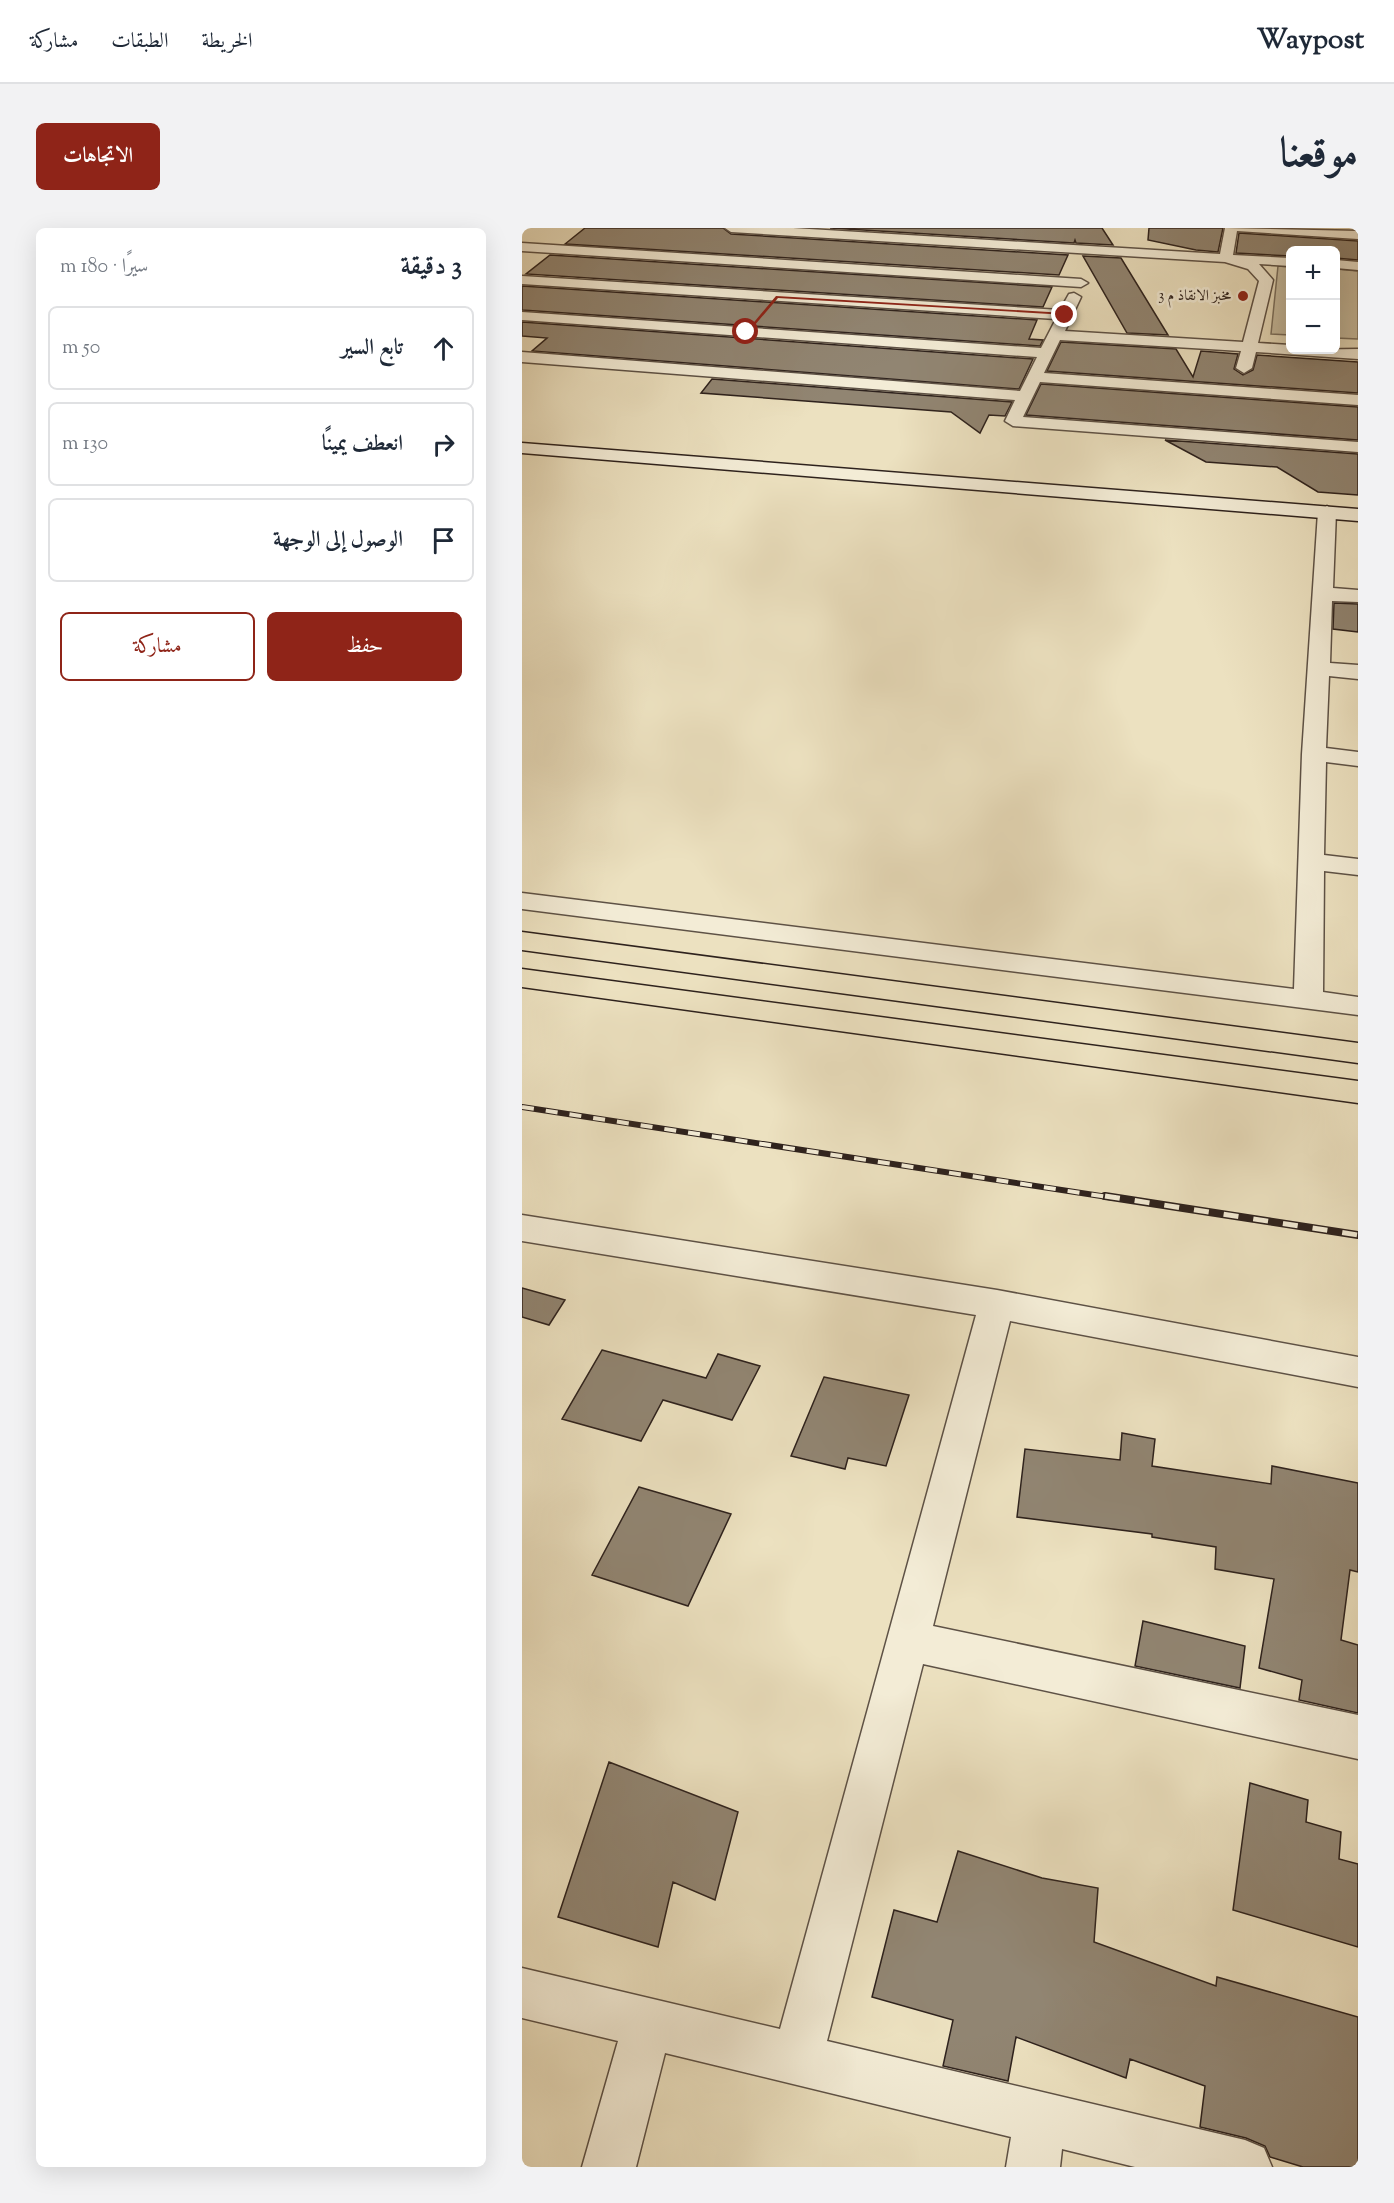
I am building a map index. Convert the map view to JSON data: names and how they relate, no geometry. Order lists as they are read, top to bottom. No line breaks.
{"places":["مخبز الانقاذ م 3"],"page":{"header":"Waypost","nav":["الخريطة","الطبقات","مشاركة"],"title":"موقعنا","buttons":["الاتجاهات",["حفظ","مشاركة"]],"heading":["3 دقيقة","سيرًا · 180 m"],"map_buttons":["+","−"],"list":[["تابع السير","50 m"],["انعطف يمينًا","130 m"],"الوصول إلى الوجهة"]}}
